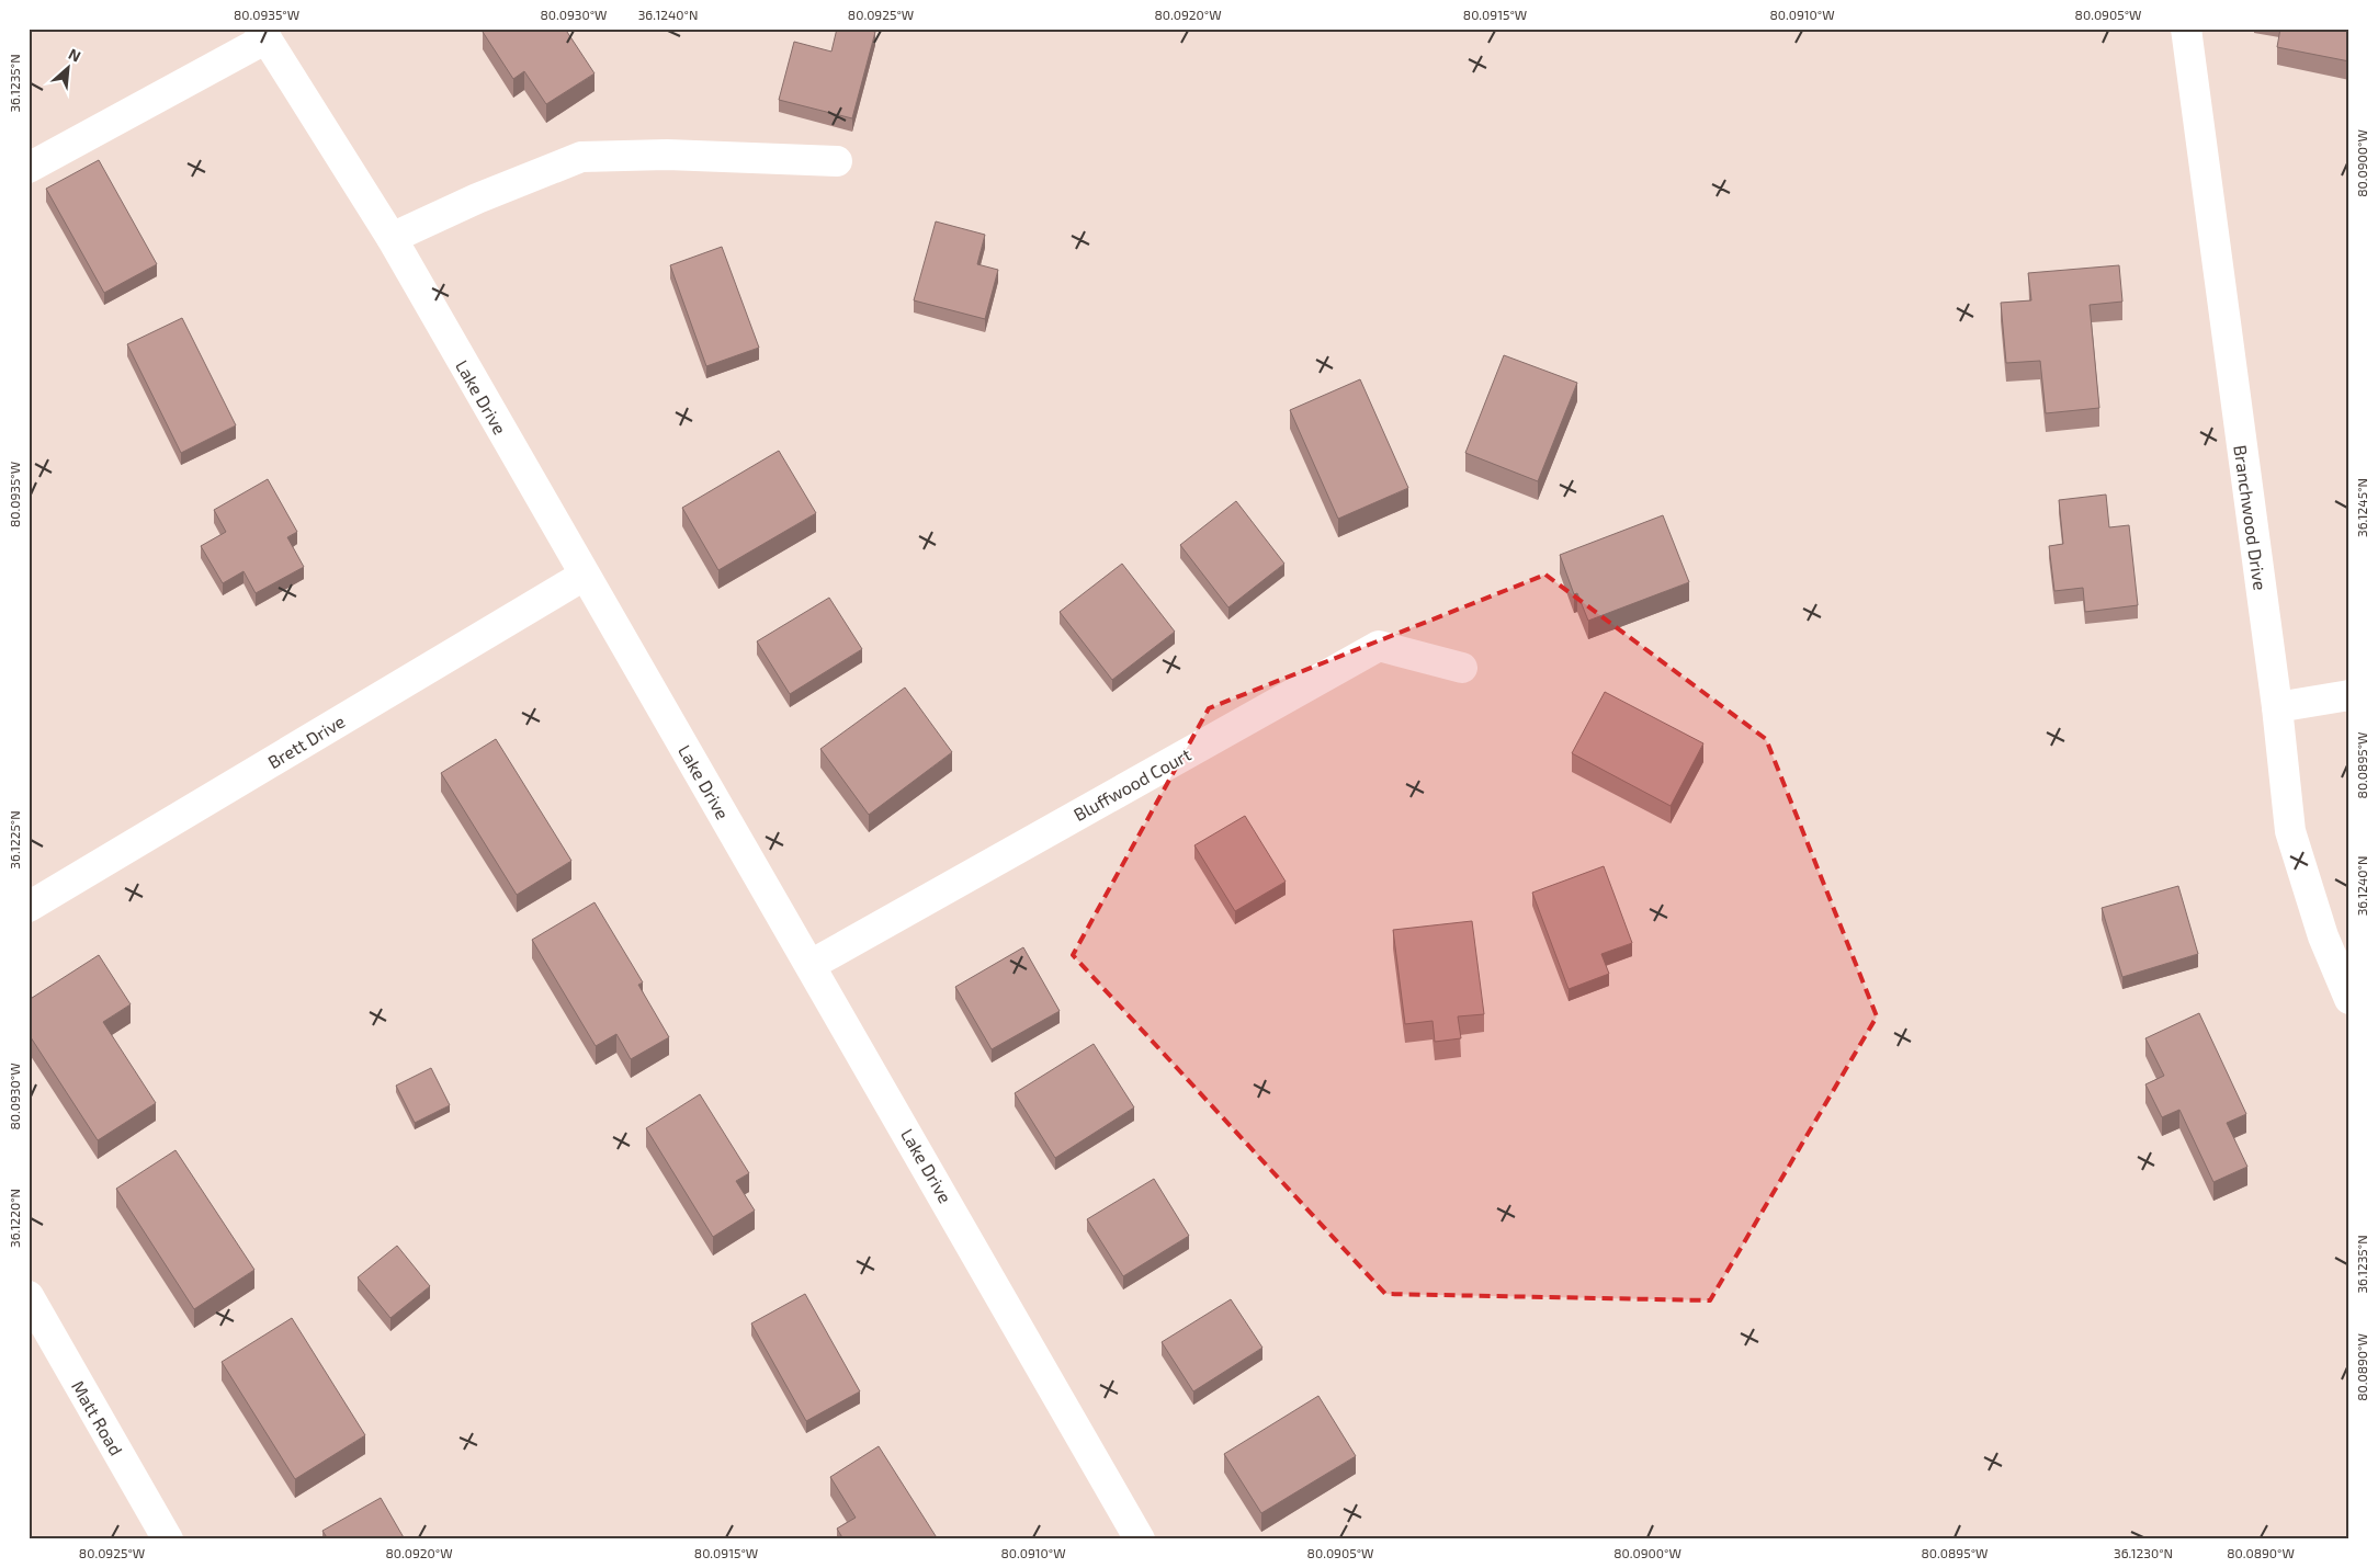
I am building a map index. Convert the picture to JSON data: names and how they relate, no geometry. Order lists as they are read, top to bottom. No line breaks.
{"streets":{"street":["Lake Drive","Branchwood Drive","Brett Drive","Bluffwood Court","Matt Road"]},"crossings":[["Lake Drive","Brett Drive"],["Lake Drive","Bluffwood Court"]],"north":"top right","coordinates":["80.0935°W","80.0930°W","36.1240°N","80.0925°W","80.0920°W","80.0915°W","80.0910°W","80.0905°W","36.1235°N","80.0900°W","36.1245°N","80.0895°W","36.1225°N","36.1220°N","80.0890°W","36.1230°N"]}
